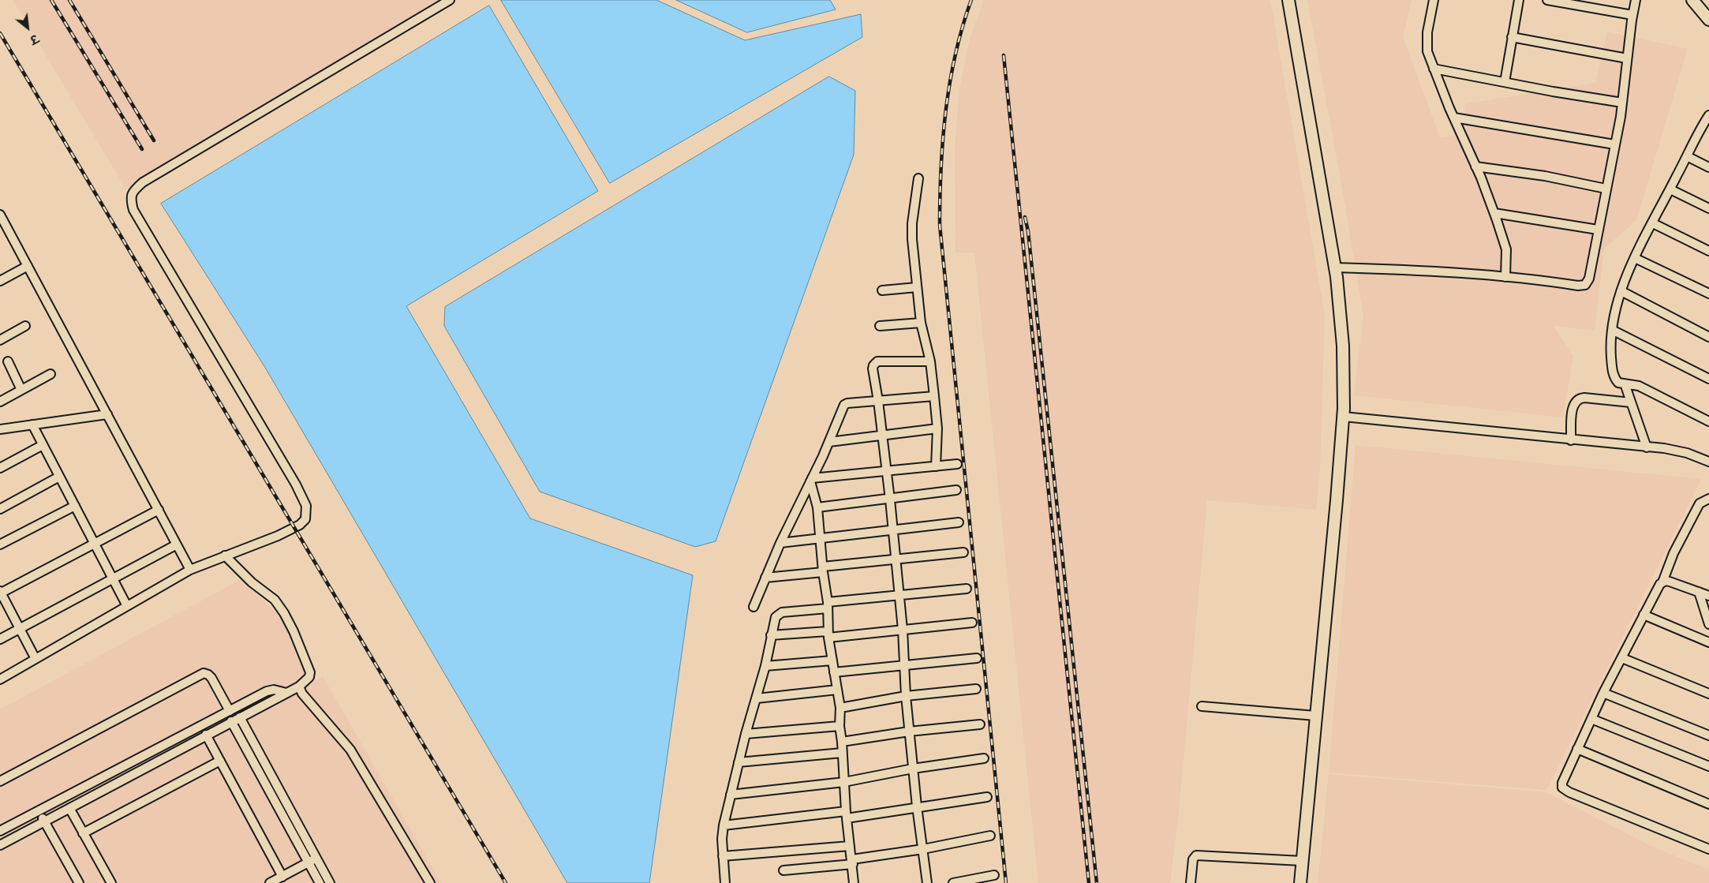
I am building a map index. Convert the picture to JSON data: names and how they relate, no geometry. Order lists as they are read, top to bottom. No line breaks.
{"north":"bottom right"}
